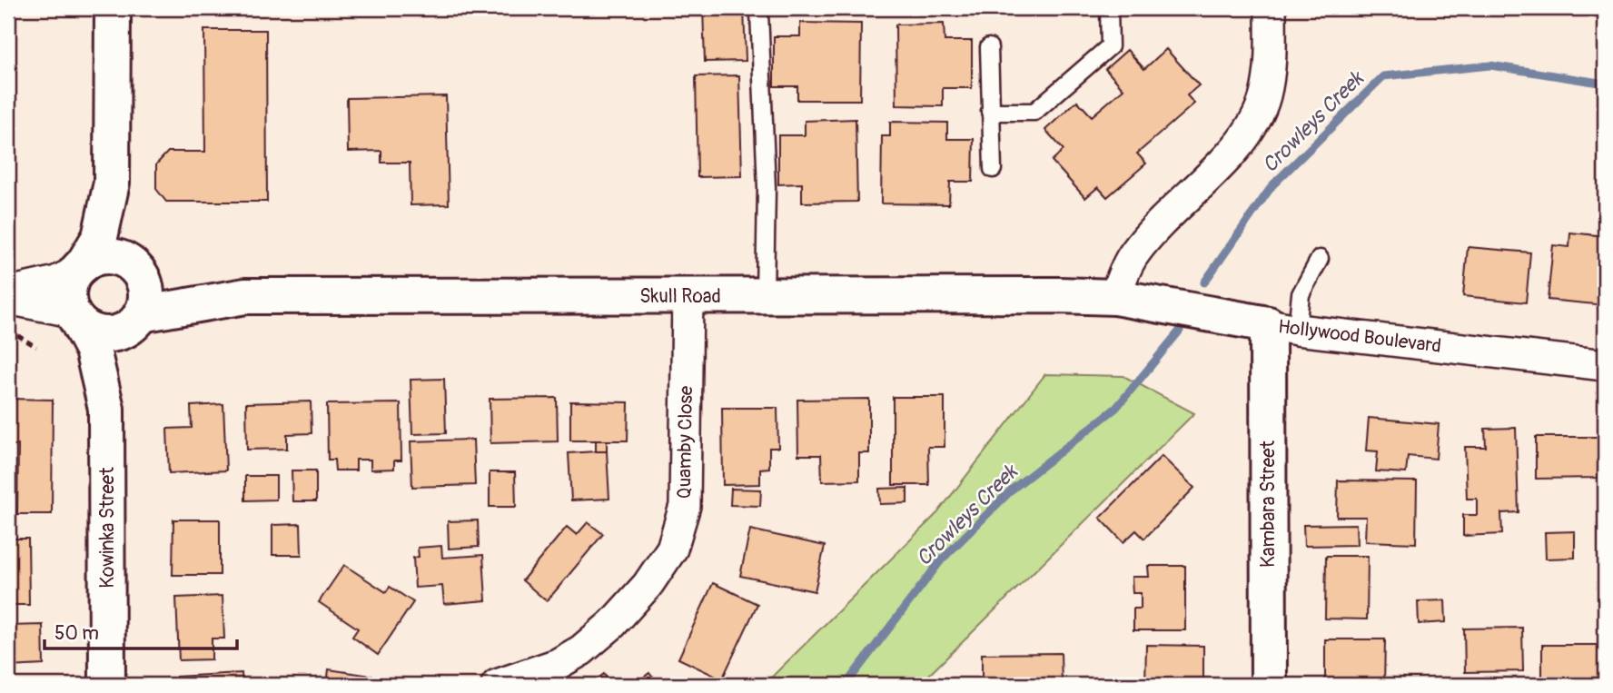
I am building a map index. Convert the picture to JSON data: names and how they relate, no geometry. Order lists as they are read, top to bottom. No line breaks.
{"streets":{"street":["Skull Road","Hollywood Boulevard","Quamby Close","Kambara Street","Kowinka Street"]},"crossings":[["Skull Road","Hollywood Boulevard"],["Skull Road","Quamby Close"],["Skull Road","Kowinka Street"],["Hollywood Boulevard","Kambara Street"]],"water":["Crowleys Creek"],"scale_bar":"50 m"}
